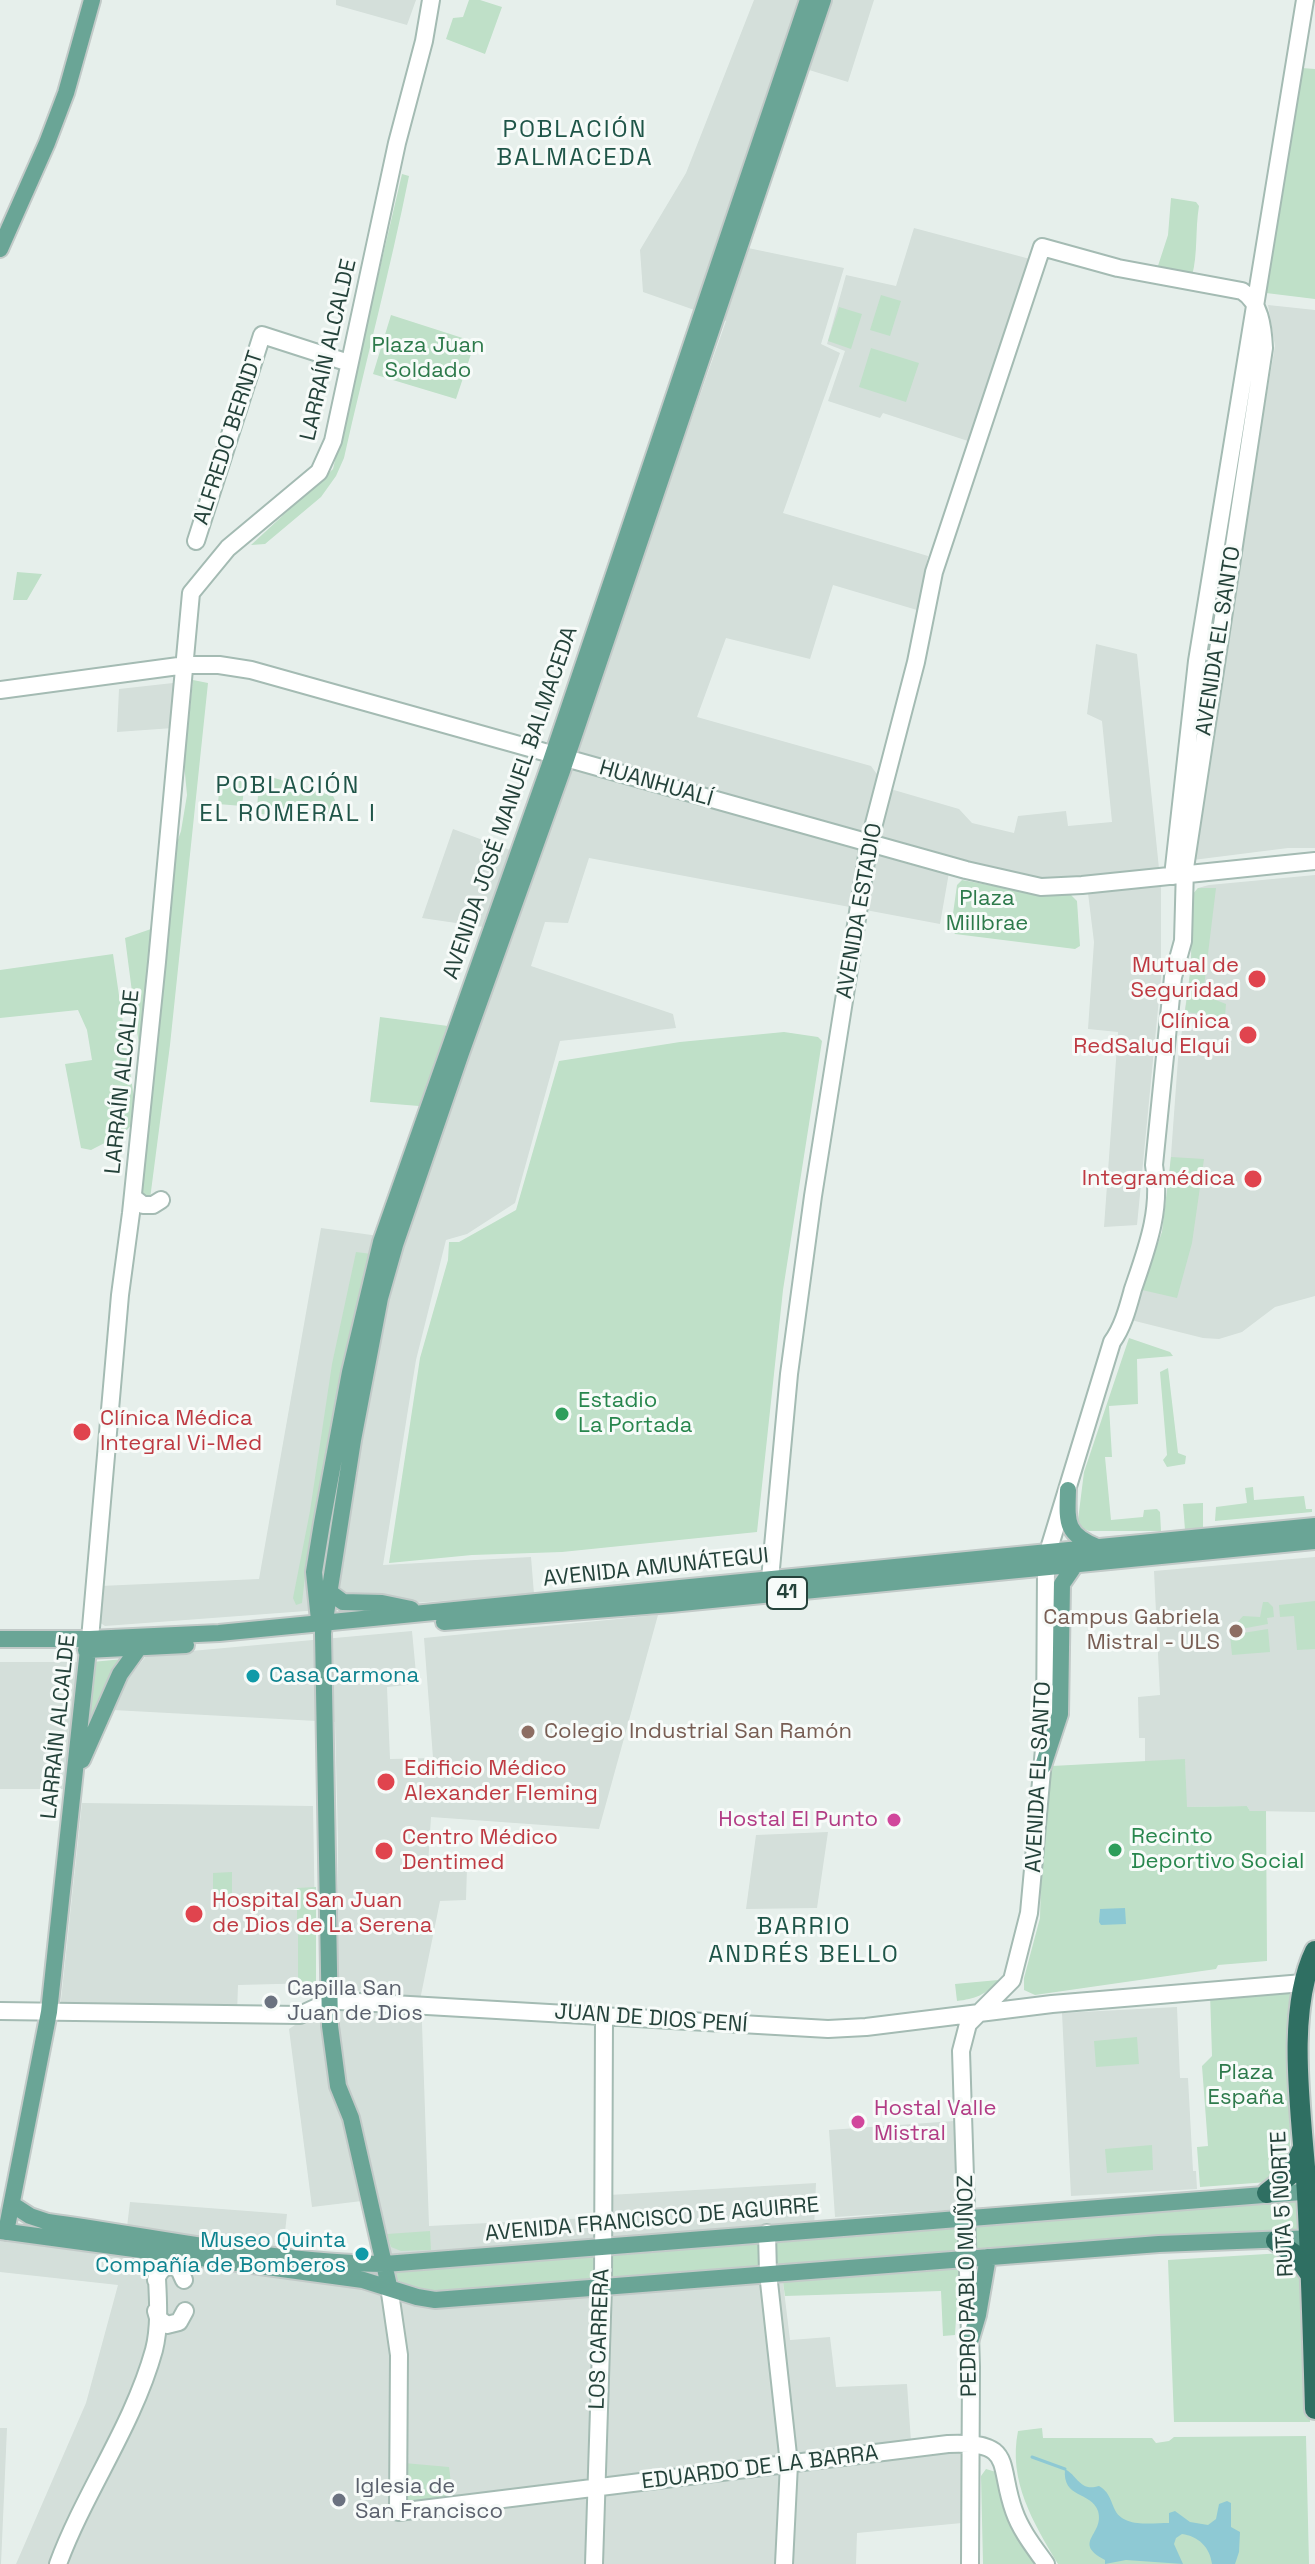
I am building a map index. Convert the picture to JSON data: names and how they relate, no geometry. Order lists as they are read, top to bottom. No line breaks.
{"streets":{"highway":["RUTA 5 NORTE"],"main road":["LARRAÍN ALCALDE","ALFREDO BERNDT","AVENIDA EL SANTO","HUANHUALÍ","AVENIDA JOSÉ MANUEL BALMACEDA","AVENIDA ESTADIO","AVENIDA AMUNÁTEGUI","41","JUAN DE DIOS PENÍ","AVENIDA FRANCISCO DE AGUIRRE","PEDRO PABLO MUÑOZ","LOS CARRERA","EDUARDO DE LA BARRA"]},"crossings":[["LARRAÍN ALCALDE","ALFREDO BERNDT"],["LARRAÍN ALCALDE","HUANHUALÍ"],["LARRAÍN ALCALDE","AVENIDA AMUNÁTEGUI"],["LARRAÍN ALCALDE","JUAN DE DIOS PENÍ"],["LARRAÍN ALCALDE","AVENIDA FRANCISCO DE AGUIRRE"],["AVENIDA EL SANTO","HUANHUALÍ"],["AVENIDA EL SANTO","AVENIDA ESTADIO"],["AVENIDA EL SANTO","AVENIDA AMUNÁTEGUI"],["HUANHUALÍ","AVENIDA JOSÉ MANUEL BALMACEDA"],["HUANHUALÍ","AVENIDA ESTADIO"],["AVENIDA JOSÉ MANUEL BALMACEDA","AVENIDA AMUNÁTEGUI"],["AVENIDA JOSÉ MANUEL BALMACEDA","JUAN DE DIOS PENÍ"],["AVENIDA JOSÉ MANUEL BALMACEDA","AVENIDA FRANCISCO DE AGUIRRE"],["AVENIDA JOSÉ MANUEL BALMACEDA","EDUARDO DE LA BARRA"],["AVENIDA ESTADIO","AVENIDA AMUNÁTEGUI"],["JUAN DE DIOS PENÍ","RUTA 5 NORTE"],["JUAN DE DIOS PENÍ","PEDRO PABLO MUÑOZ"],["JUAN DE DIOS PENÍ","LOS CARRERA"],["RUTA 5 NORTE","AVENIDA FRANCISCO DE AGUIRRE"],["AVENIDA FRANCISCO DE AGUIRRE","PEDRO PABLO MUÑOZ"],["AVENIDA FRANCISCO DE AGUIRRE","LOS CARRERA"],["PEDRO PABLO MUÑOZ","EDUARDO DE LA BARRA"],["LOS CARRERA","EDUARDO DE LA BARRA"]],"districts":["POBLACIÓN BALMACEDA","POBLACIÓN EL ROMERAL I","BARRIO ANDRÉS BELLO"],"parks":["Plaza Juan Soldado","Plaza Millbrae","Plaza España"],"places":["Mutual de Seguridad","Clínica RedSalud Elqui","Integramédica","Estadio La Portada","Clínica Médica Integral Vi-Med","Campus Gabriela Mistral - ULS","Casa Carmona","Colegio Industrial San Ramón","Edificio Médico Alexander Fleming","Hostal El Punto","Recinto Deportivo Social","Centro Médico Dentimed","Hospital San Juan de Dios de La Serena","Capilla San Juan de Dios","Hostal Valle Mistral","Museo Quinta Compañía de Bomberos","Iglesia de San Francisco"]}
